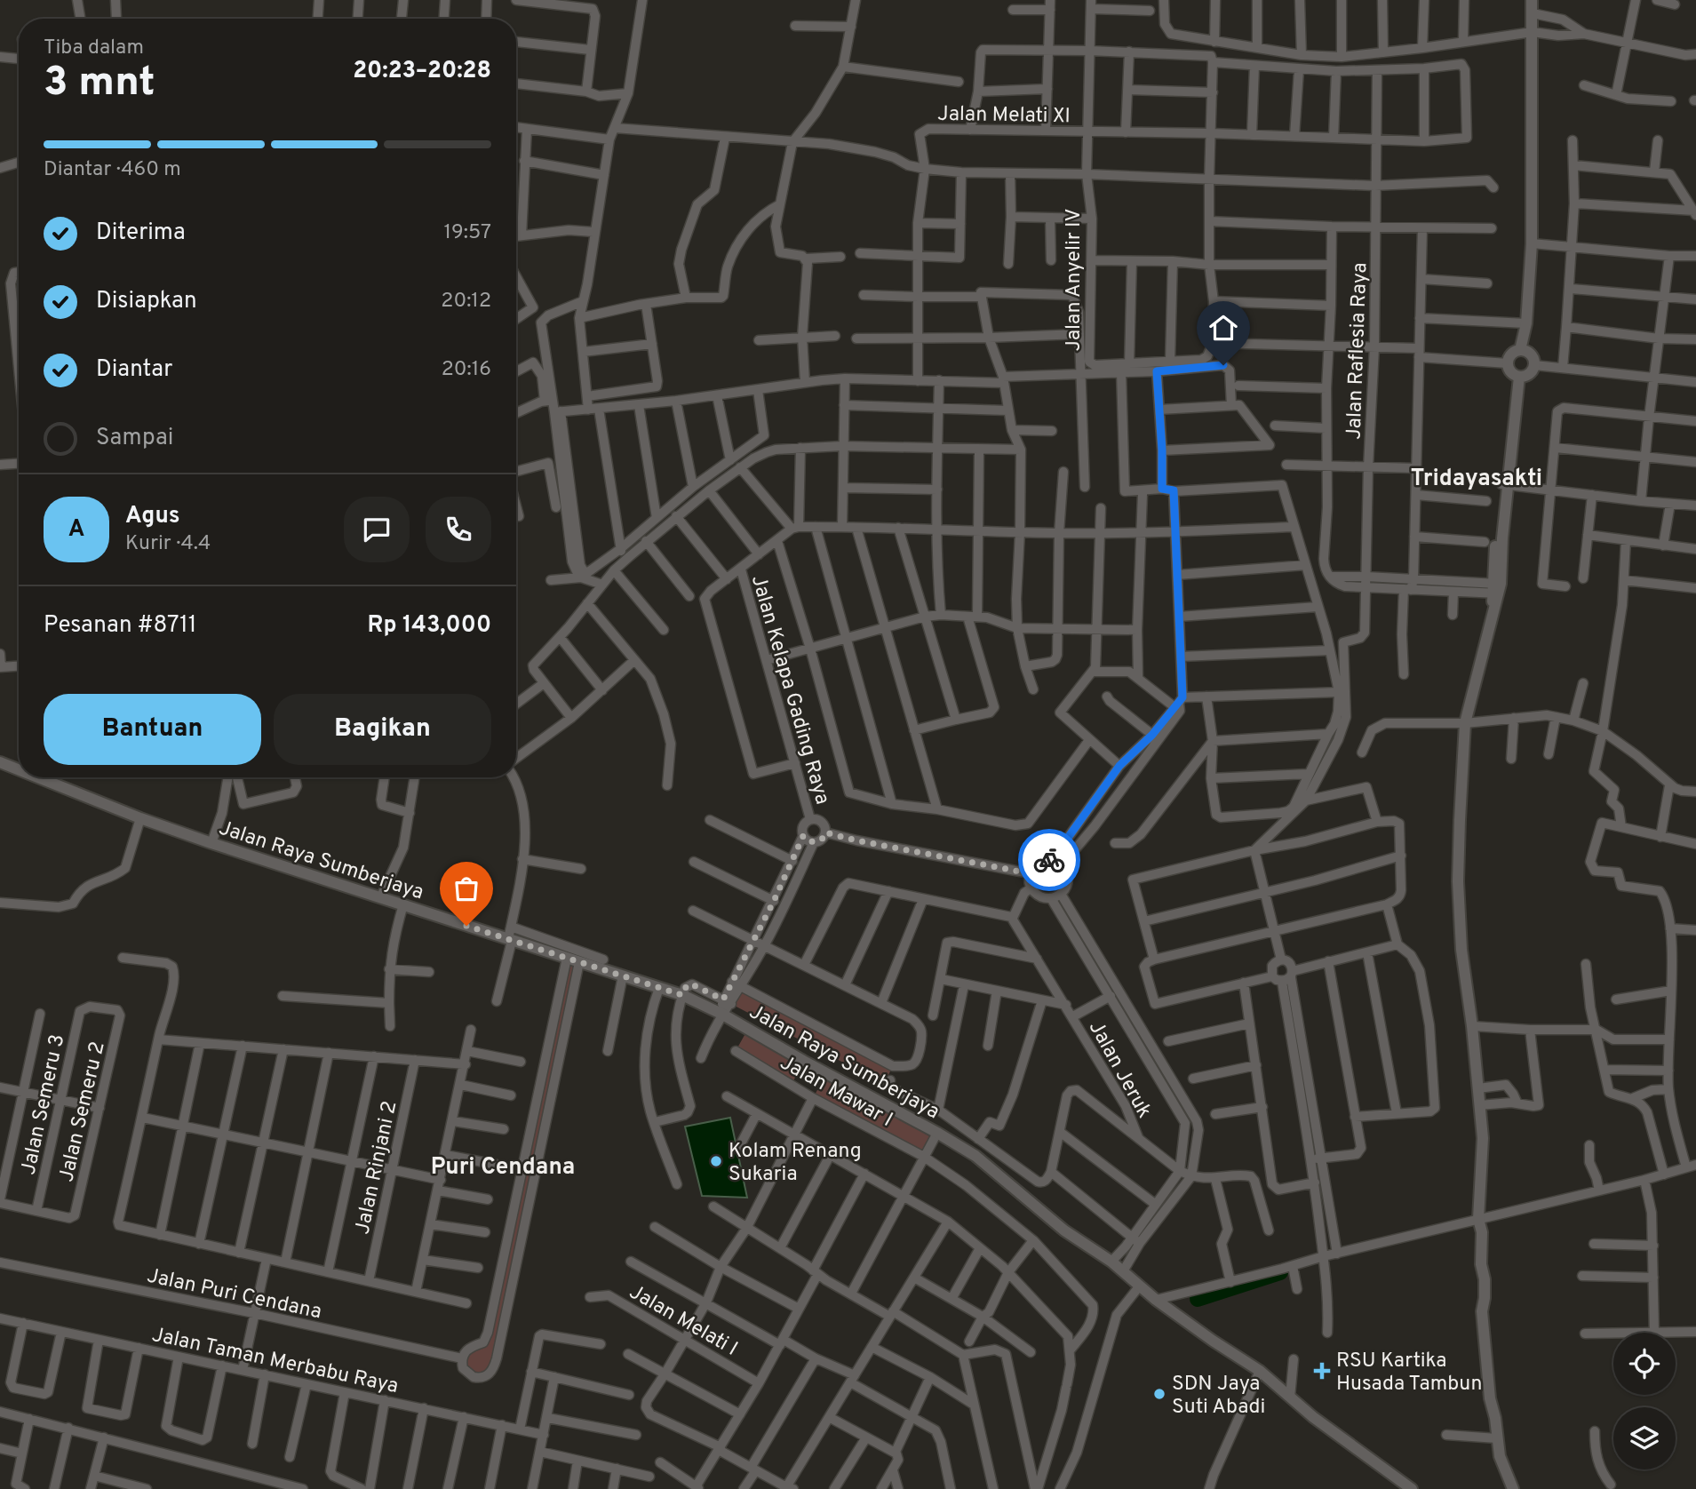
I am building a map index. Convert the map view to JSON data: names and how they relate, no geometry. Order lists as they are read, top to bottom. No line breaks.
{"streets":{"street":["Jalan Melati XI","Jalan Anyelir IV","Jalan Raflesia Raya","Jalan Kelapa Gading Raya","Jalan Raya Sumberjaya","Jalan Jeruk","Jalan Mawar I","Jalan Semeru 3","Jalan Semeru 2","Jalan Rinjani 2","Jalan Puri Cendana","Jalan Melati I","Jalan Taman Merbabu Raya"]},"crossings":[["Jalan Melati XI","Jalan Anyelir IV"],["Jalan Melati XI","Jalan Raflesia Raya"],["Jalan Semeru 3","Jalan Semeru 2"]],"districts":["Tridayasakti","Puri Cendana"],"places":{"other":["Kolam Renang Sukaria","SDN Jaya Suti Abadi"],"health":["RSU Kartika Husada Tambun"]},"page":{"heading":["3 mnt","Tiba dalam","20:23–20:28"],"panel":["Agus","Kurir · 4.4","Pesanan #8711","Rp 143,000"],"bar":"Diantar · 460 m","list":[["Diterima","19:57"],["Disiapkan","20:12"],["Diantar","20:16"],"Sampai"],"round":"A","buttons":["Bantuan","Bagikan"]}}
